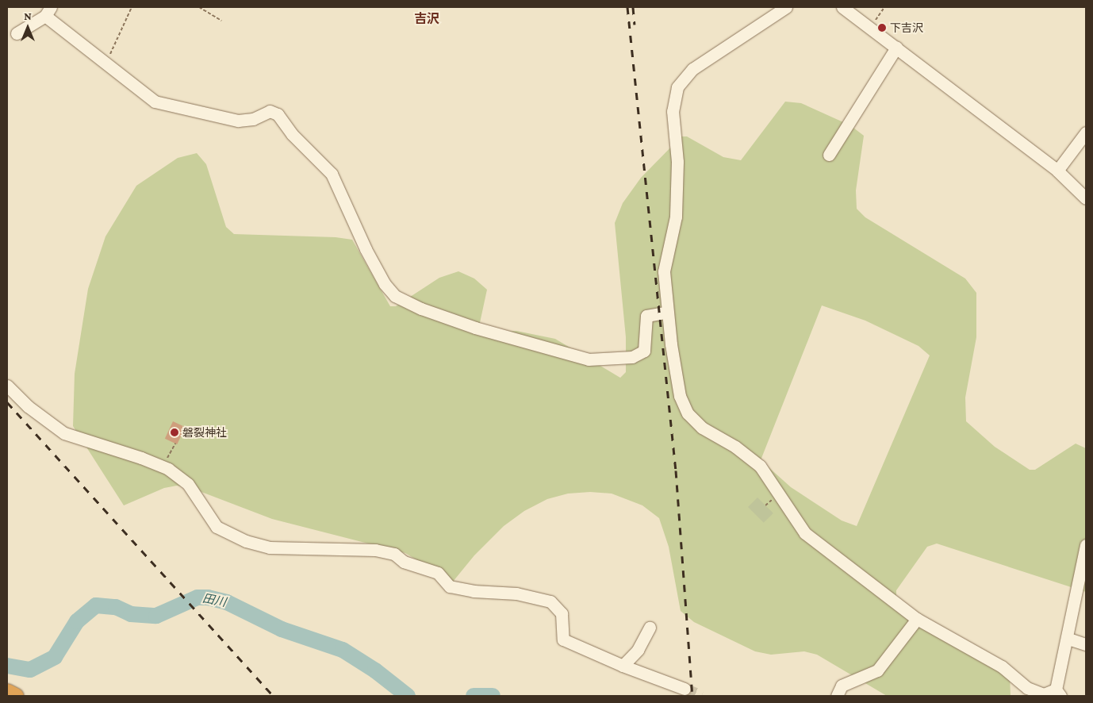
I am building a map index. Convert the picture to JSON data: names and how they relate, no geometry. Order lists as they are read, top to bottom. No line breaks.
{"districts":["吉沢"],"water":["田川"],"places":["下吉沢","磐裂神社"],"north":"top"}
